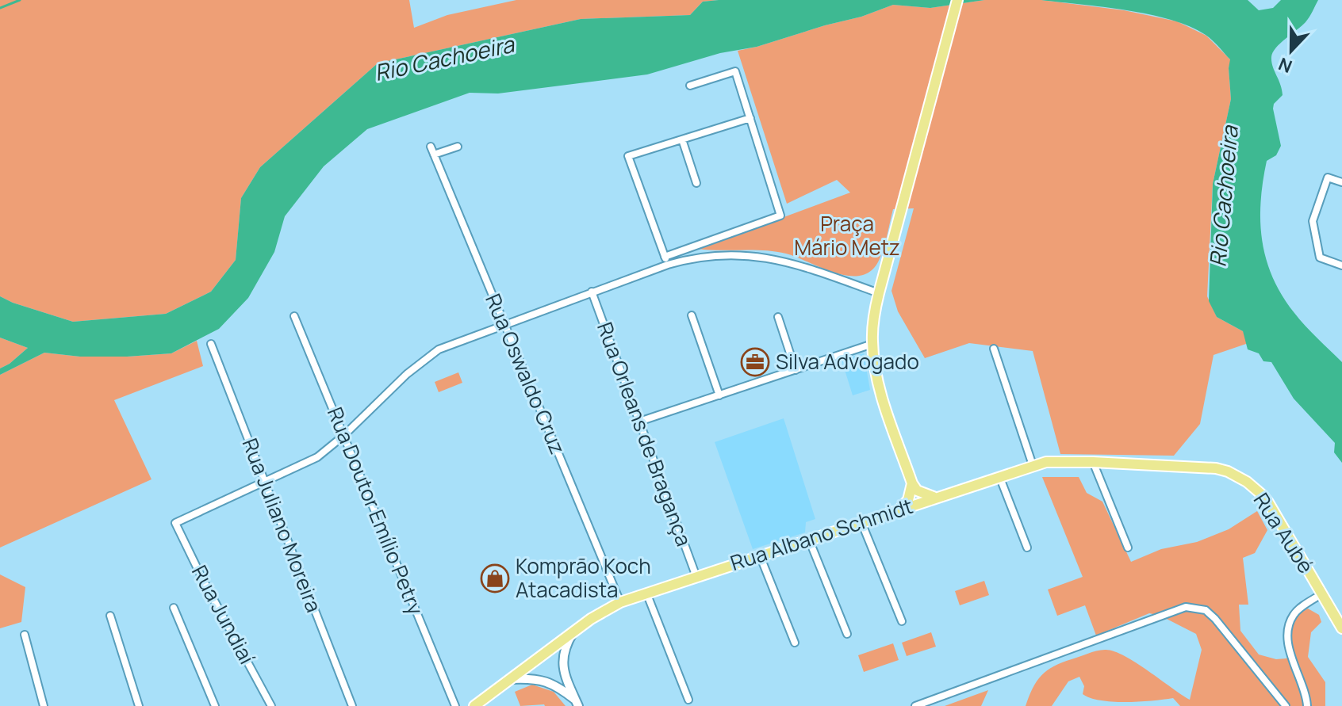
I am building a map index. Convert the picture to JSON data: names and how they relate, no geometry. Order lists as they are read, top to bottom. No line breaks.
{"streets":{"main road":["Rua Aubé","Rua Albano Schmidt"],"street":["Rua Oswaldo Cruz","Rua Orleans de Bragança","Rua Doutor Emílio Petry","Rua Juliano Moreira","Rua Jundiaí"]},"crossings":[["Rua Oswaldo Cruz","Rua Albano Schmidt"],["Rua Orleans de Bragança","Rua Albano Schmidt"],["Rua Juliano Moreira","Rua Jundiaí"],["Rua Aubé","Rua Albano Schmidt"]],"water":["Rio Cachoeira"],"parks":["Praça Mário Metz"],"places":{"office":["Silva Advogado"],"shop":["Komprão Koch Atacadista"]},"north":"bottom"}
